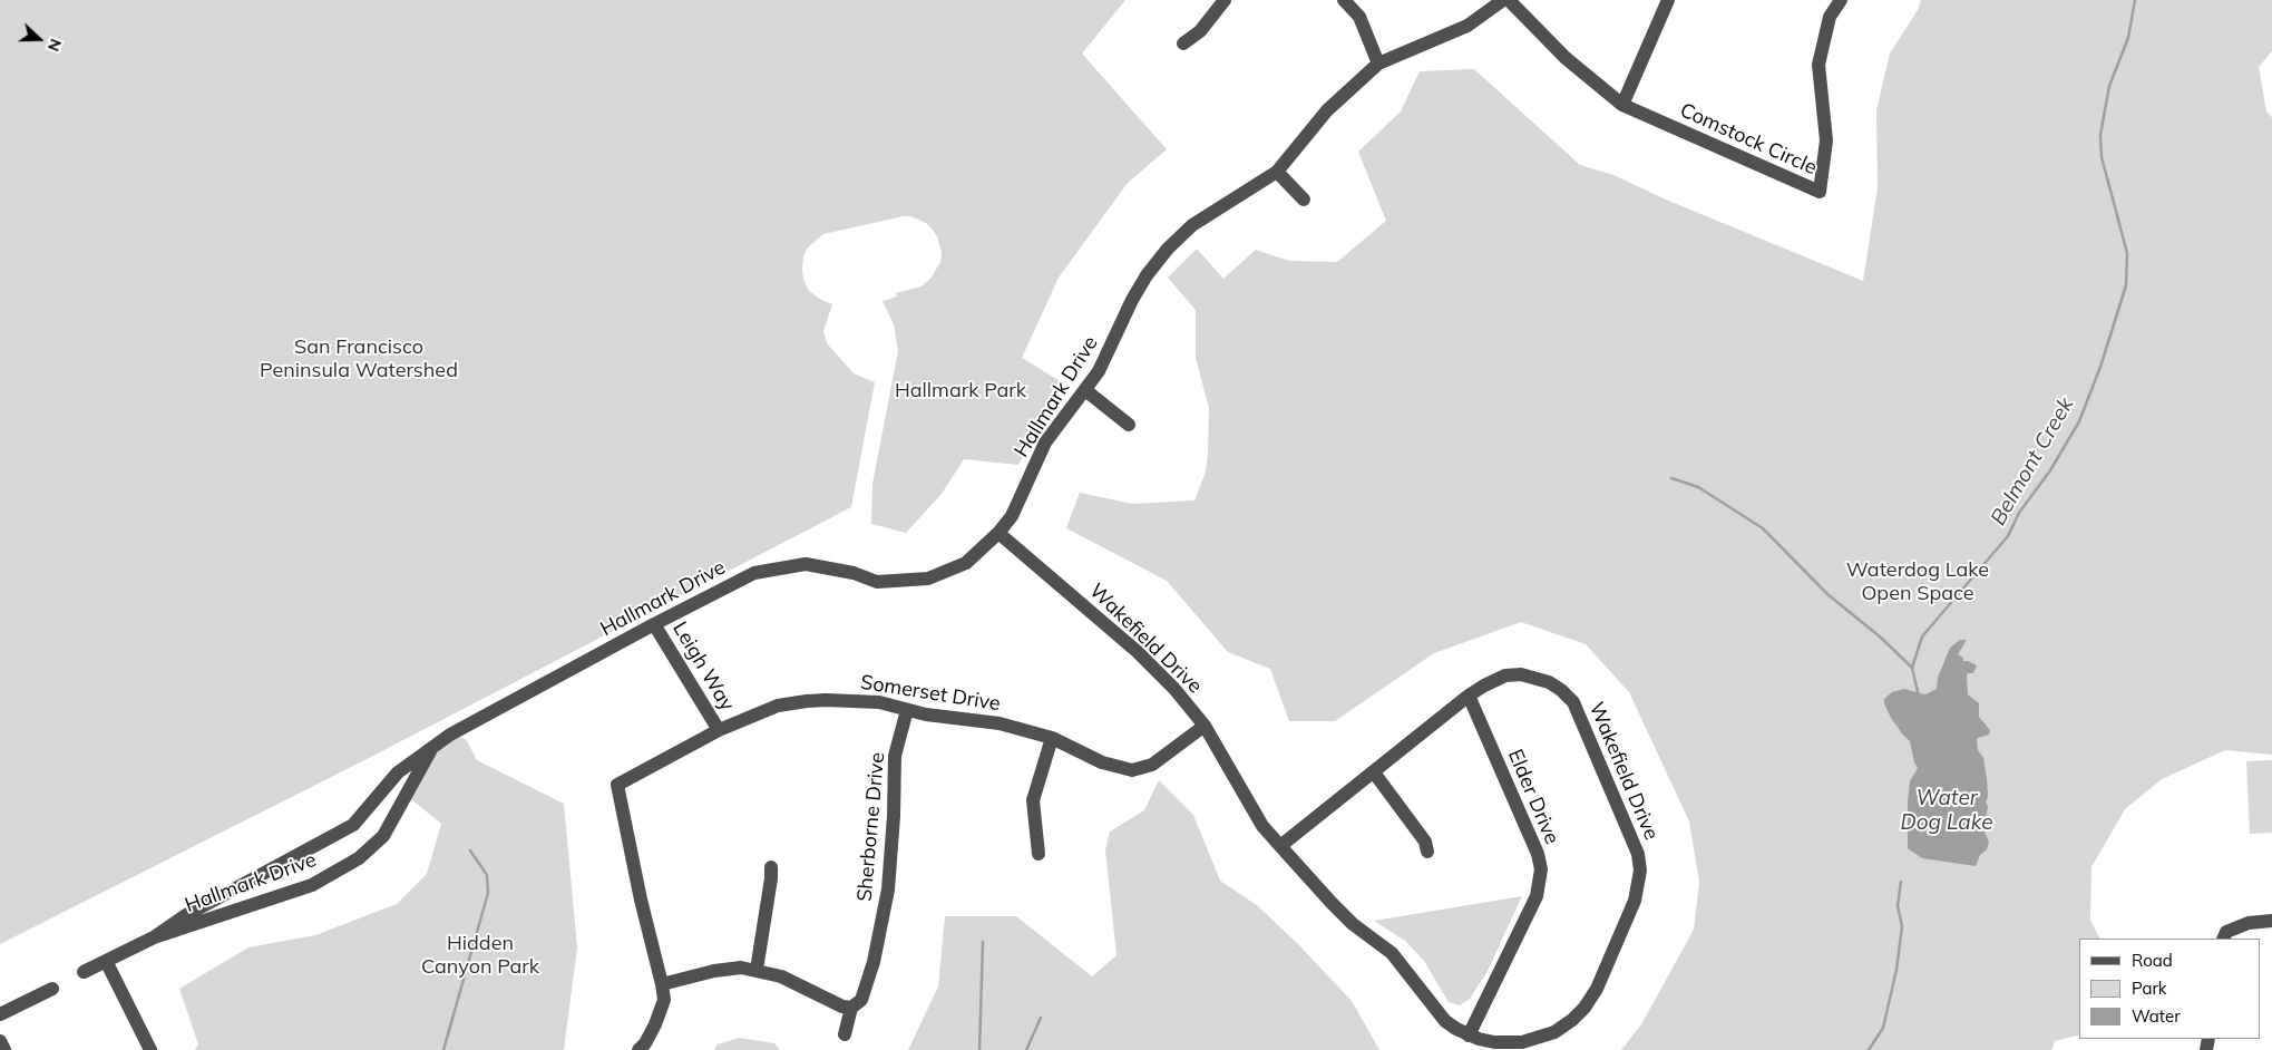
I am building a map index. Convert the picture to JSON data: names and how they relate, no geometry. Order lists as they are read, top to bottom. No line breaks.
{"streets":{"street":["Comstock Circle","Hallmark Drive","Wakefield Drive","Leigh Way","Somerset Drive","Elder Drive","Sherborne Drive"]},"crossings":[["Hallmark Drive","Wakefield Drive"],["Hallmark Drive","Leigh Way"],["Wakefield Drive","Somerset Drive"],["Wakefield Drive","Elder Drive"],["Leigh Way","Somerset Drive"],["Somerset Drive","Sherborne Drive"]],"water":["Belmont Creek","Water Dog Lake"],"parks":["San Francisco Peninsula Watershed","Hallmark Park","Waterdog Lake Open Space","Hidden Canyon Park"],"legend":["Road","Park","Water"],"north":"right"}
